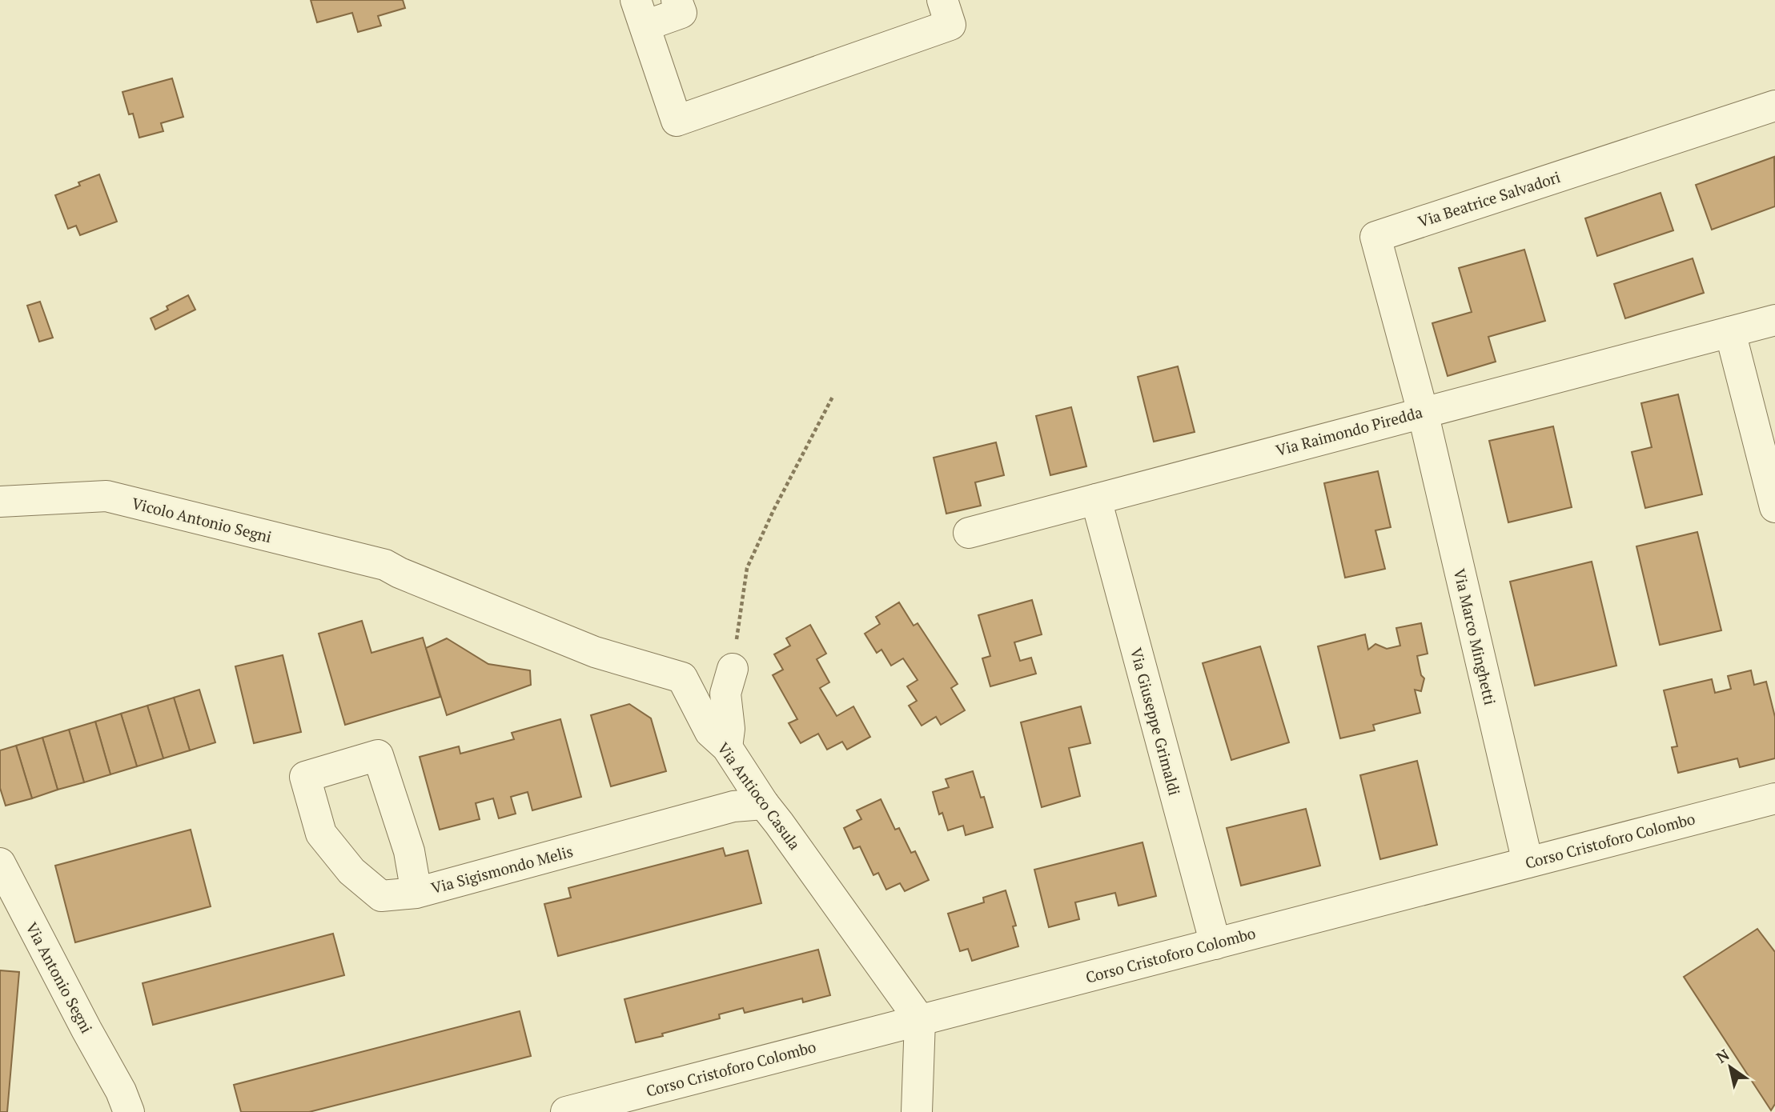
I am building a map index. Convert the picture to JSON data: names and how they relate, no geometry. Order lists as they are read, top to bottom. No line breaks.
{"streets":{"street":["Via Beatrice Salvadori","Via Raimondo Piredda","Vicolo Antonio Segni","Via Marco Minghetti","Via Giuseppe Grimaldi","Via Antioco Casula","Corso Cristoforo Colombo","Via Sigismondo Melis","Via Antonio Segni"]},"crossings":[["Via Beatrice Salvadori","Via Raimondo Piredda"],["Via Beatrice Salvadori","Via Marco Minghetti"],["Via Raimondo Piredda","Via Marco Minghetti"],["Via Raimondo Piredda","Via Giuseppe Grimaldi"],["Vicolo Antonio Segni","Via Antioco Casula"],["Via Marco Minghetti","Corso Cristoforo Colombo"],["Via Giuseppe Grimaldi","Corso Cristoforo Colombo"],["Via Antioco Casula","Corso Cristoforo Colombo"],["Via Antioco Casula","Via Sigismondo Melis"]],"north":"top left"}
